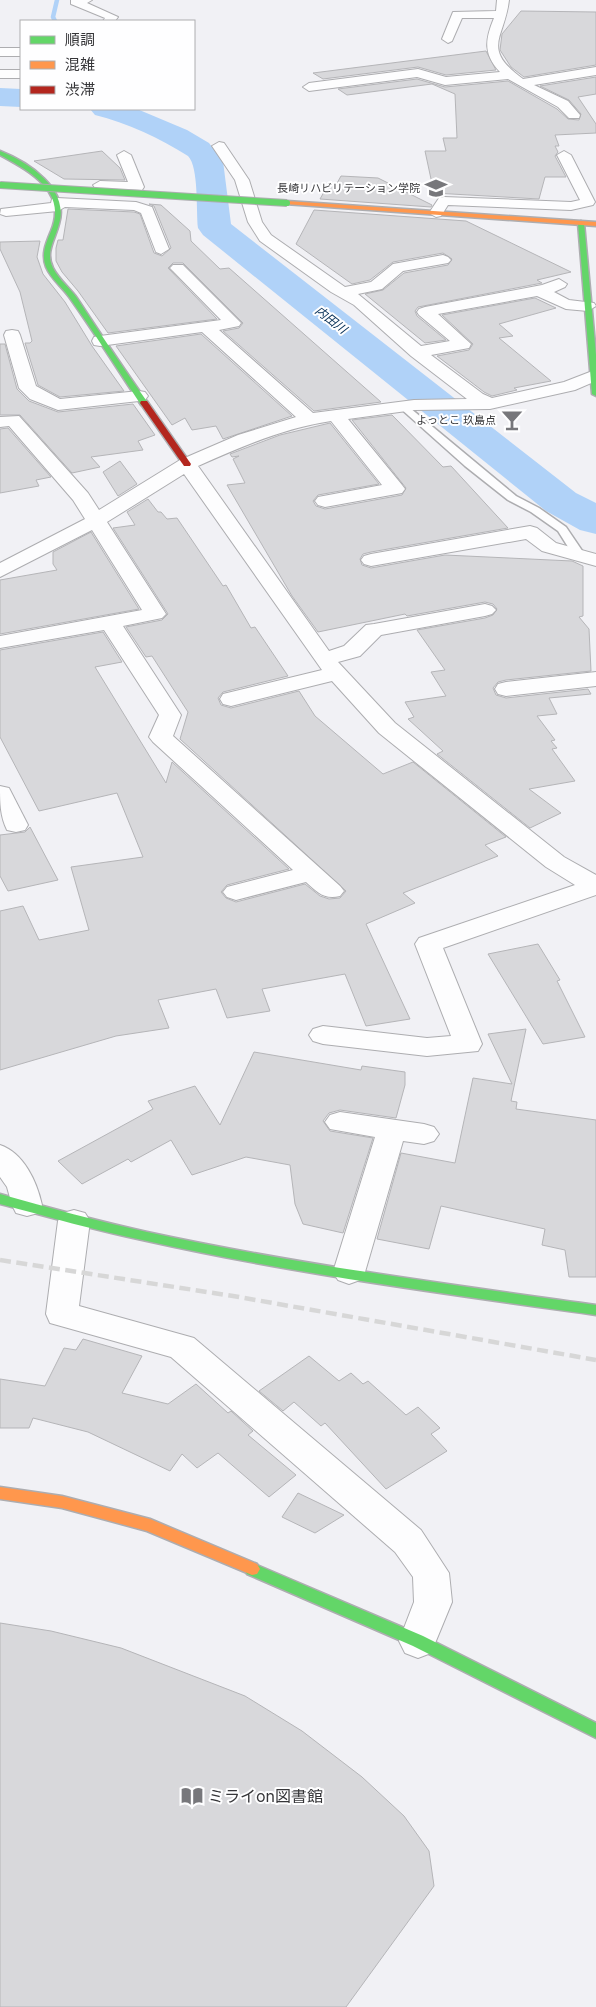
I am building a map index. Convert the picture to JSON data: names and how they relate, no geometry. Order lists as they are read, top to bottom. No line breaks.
{"water":["内田川"],"places":{"school or university":["長崎リハビリテーション学院"],"bar":["よっとこ 玖島点"],"library":["ミライon図書館"]},"legend":["順調","混雑","渋滞"]}
